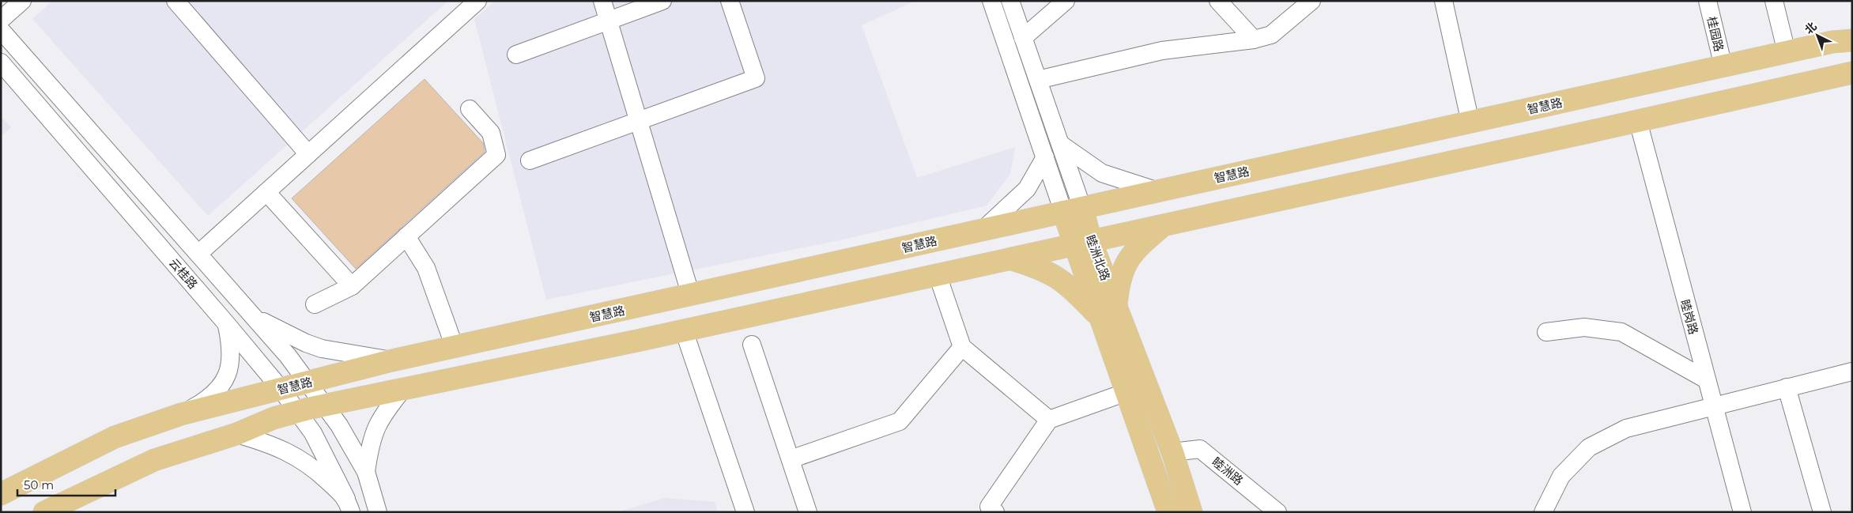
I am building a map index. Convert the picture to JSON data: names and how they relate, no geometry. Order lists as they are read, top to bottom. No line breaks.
{"streets":{"main road":["智慧路","睦洲北路"],"street":["桂园路","云桂路","睦岗路","睦洲路"]},"crossings":[["桂园路","智慧路"],["智慧路","睦洲北路"],["智慧路","云桂路"],["睦洲北路","睦洲路"]],"scale_bar":"50 m","north":"top left"}
